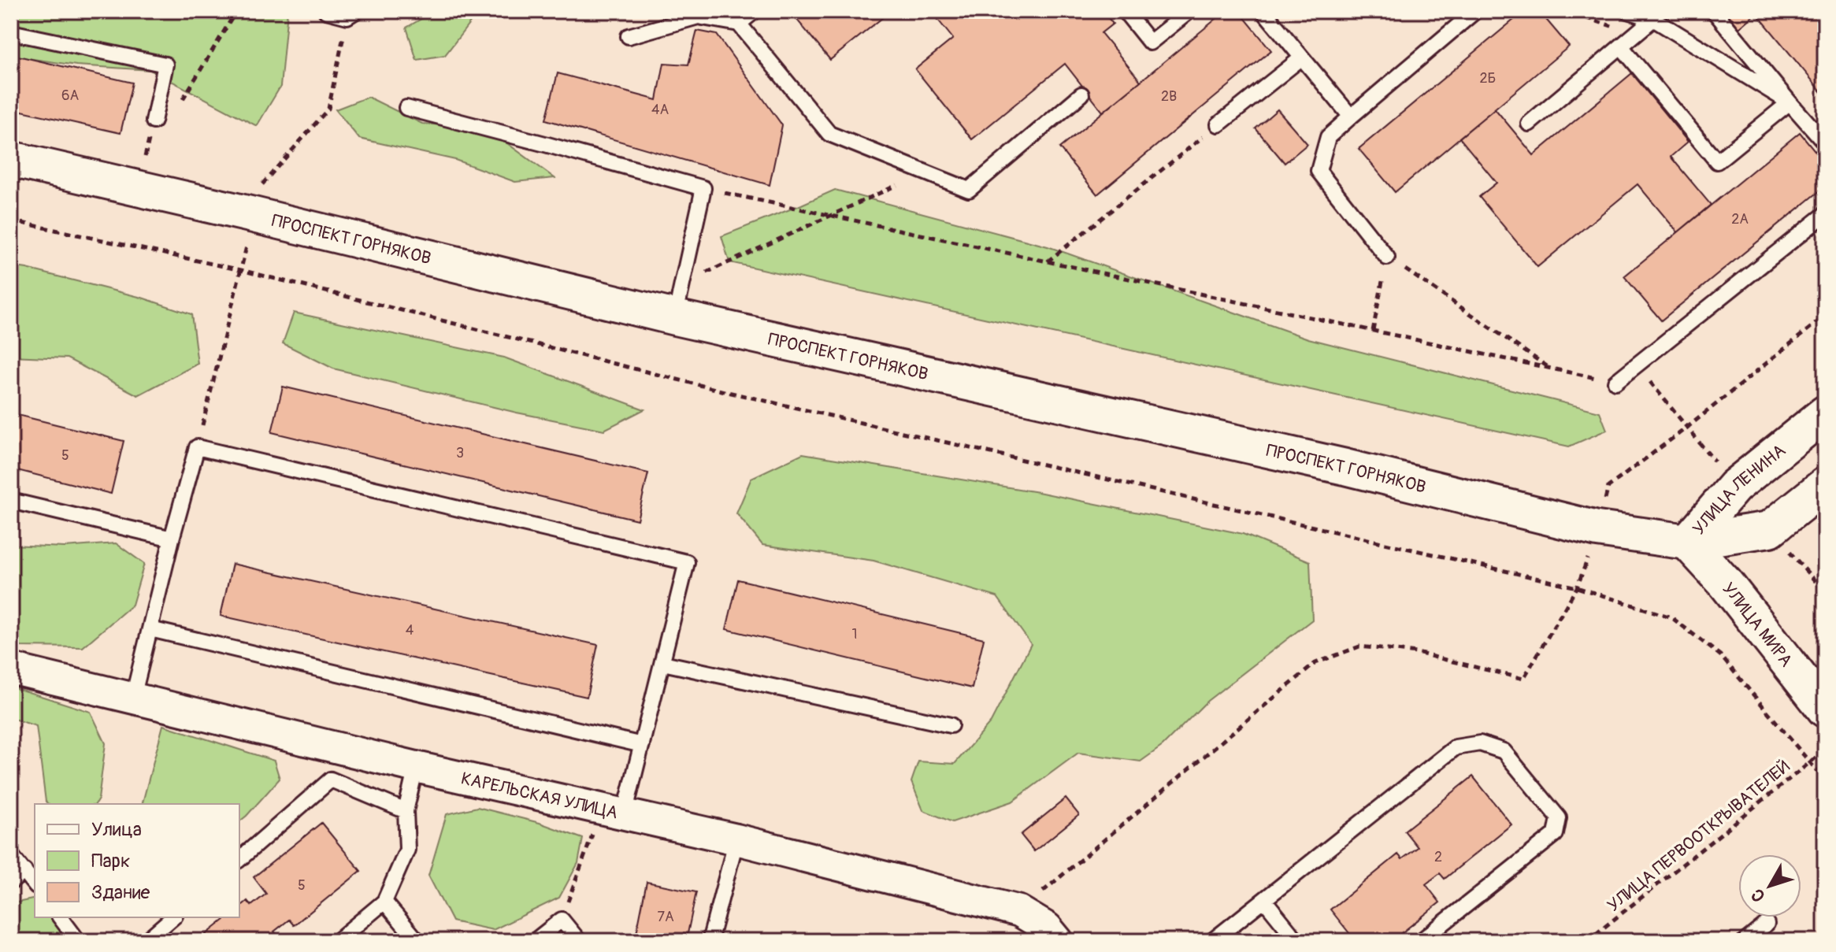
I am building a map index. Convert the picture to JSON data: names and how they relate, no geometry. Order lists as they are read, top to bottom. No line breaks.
{"streets":{"main road":["ПРОСПЕКТ ГОРНЯКОВ","УЛИЦА ЛЕНИНА","УЛИЦА МИРА"],"street":["КАРЕЛЬСКАЯ УЛИЦА"],"path":["УЛИЦА ПЕРВООТКРЫВАТЕЛЕЙ"]},"crossings":[["ПРОСПЕКТ ГОРНЯКОВ","УЛИЦА ЛЕНИНА"],["ПРОСПЕКТ ГОРНЯКОВ","УЛИЦА МИРА"],["УЛИЦА ЛЕНИНА","УЛИЦА МИРА"]],"house_numbers":["2Б","6А","2В","4А","2А","3","5","4","1","2","5","7А"],"legend":["Улица","Парк","Здание"],"north":"bottom left"}
